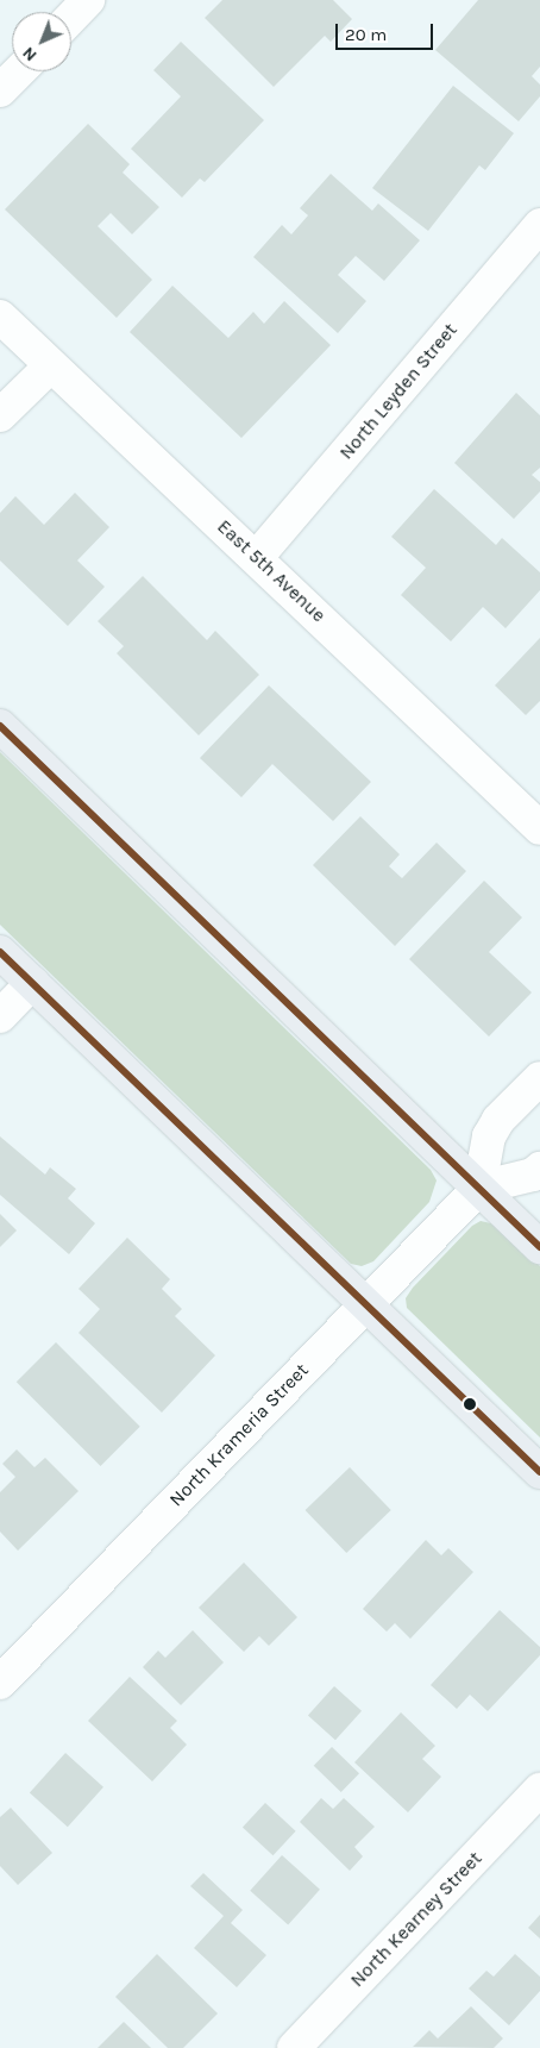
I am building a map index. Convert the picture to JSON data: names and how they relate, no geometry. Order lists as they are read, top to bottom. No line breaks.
{"streets":{"street":["North Leyden Street","East 5th Avenue","North Krameria Street","North Kearney Street"]},"crossings":[["North Leyden Street","East 5th Avenue"]],"scale_bar":"20 m","north":"bottom left"}
